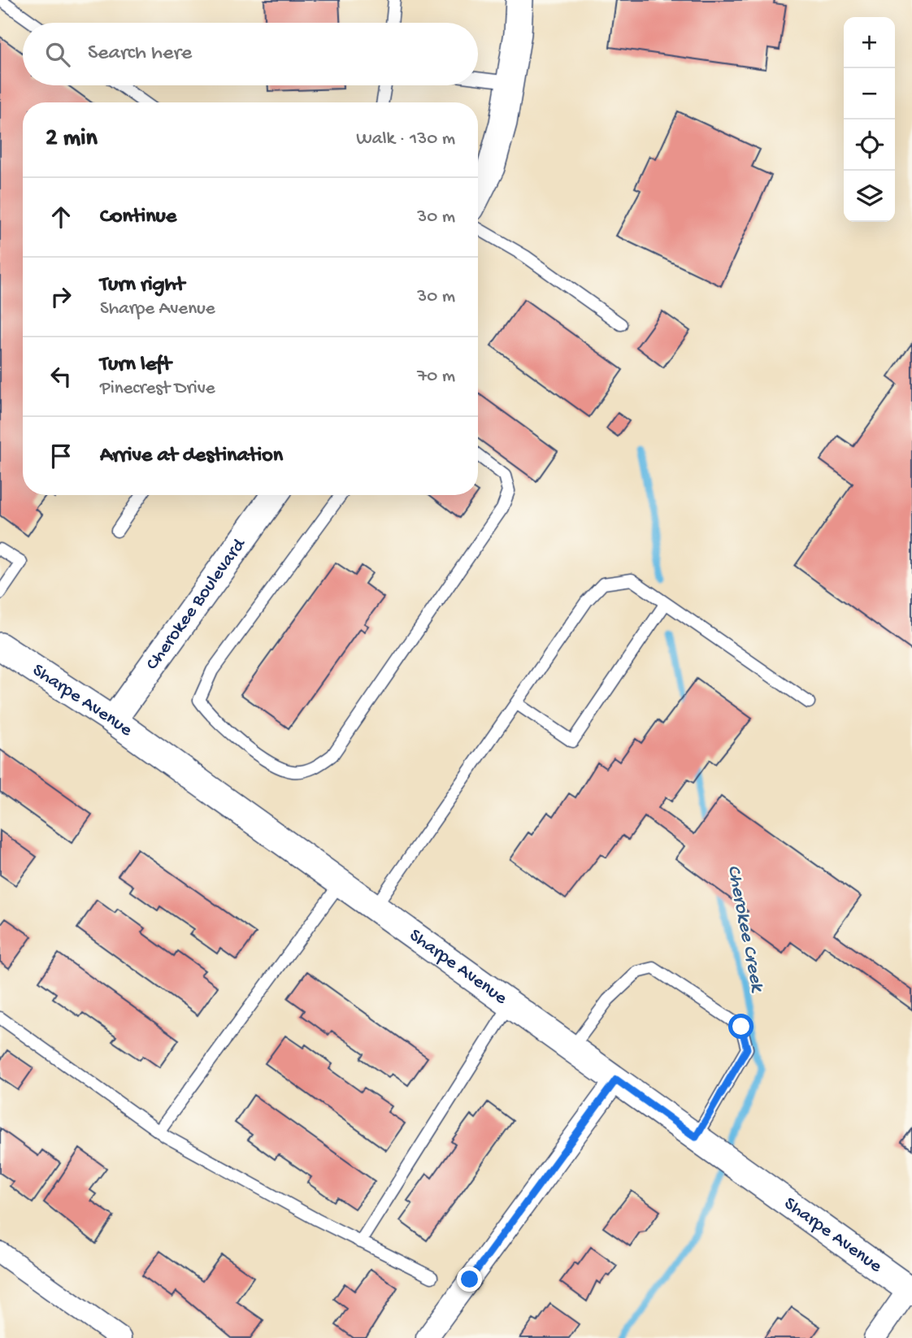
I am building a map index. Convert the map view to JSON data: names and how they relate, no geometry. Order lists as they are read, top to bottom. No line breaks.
{"streets":{"street":["Cherokee Boulevard","Sharpe Avenue"]},"crossings":[["Cherokee Boulevard","Sharpe Avenue"]],"water":["Cherokee Creek"],"page":{"map_buttons":["+","−"],"search":"Search here","heading":["2 min","Walk · 130 m"],"list":[["Continue","30 m"],["Turn right","Sharpe Avenue","30 m"],["Turn left","Pinecrest Drive","70 m"],"Arrive at destination"]}}
